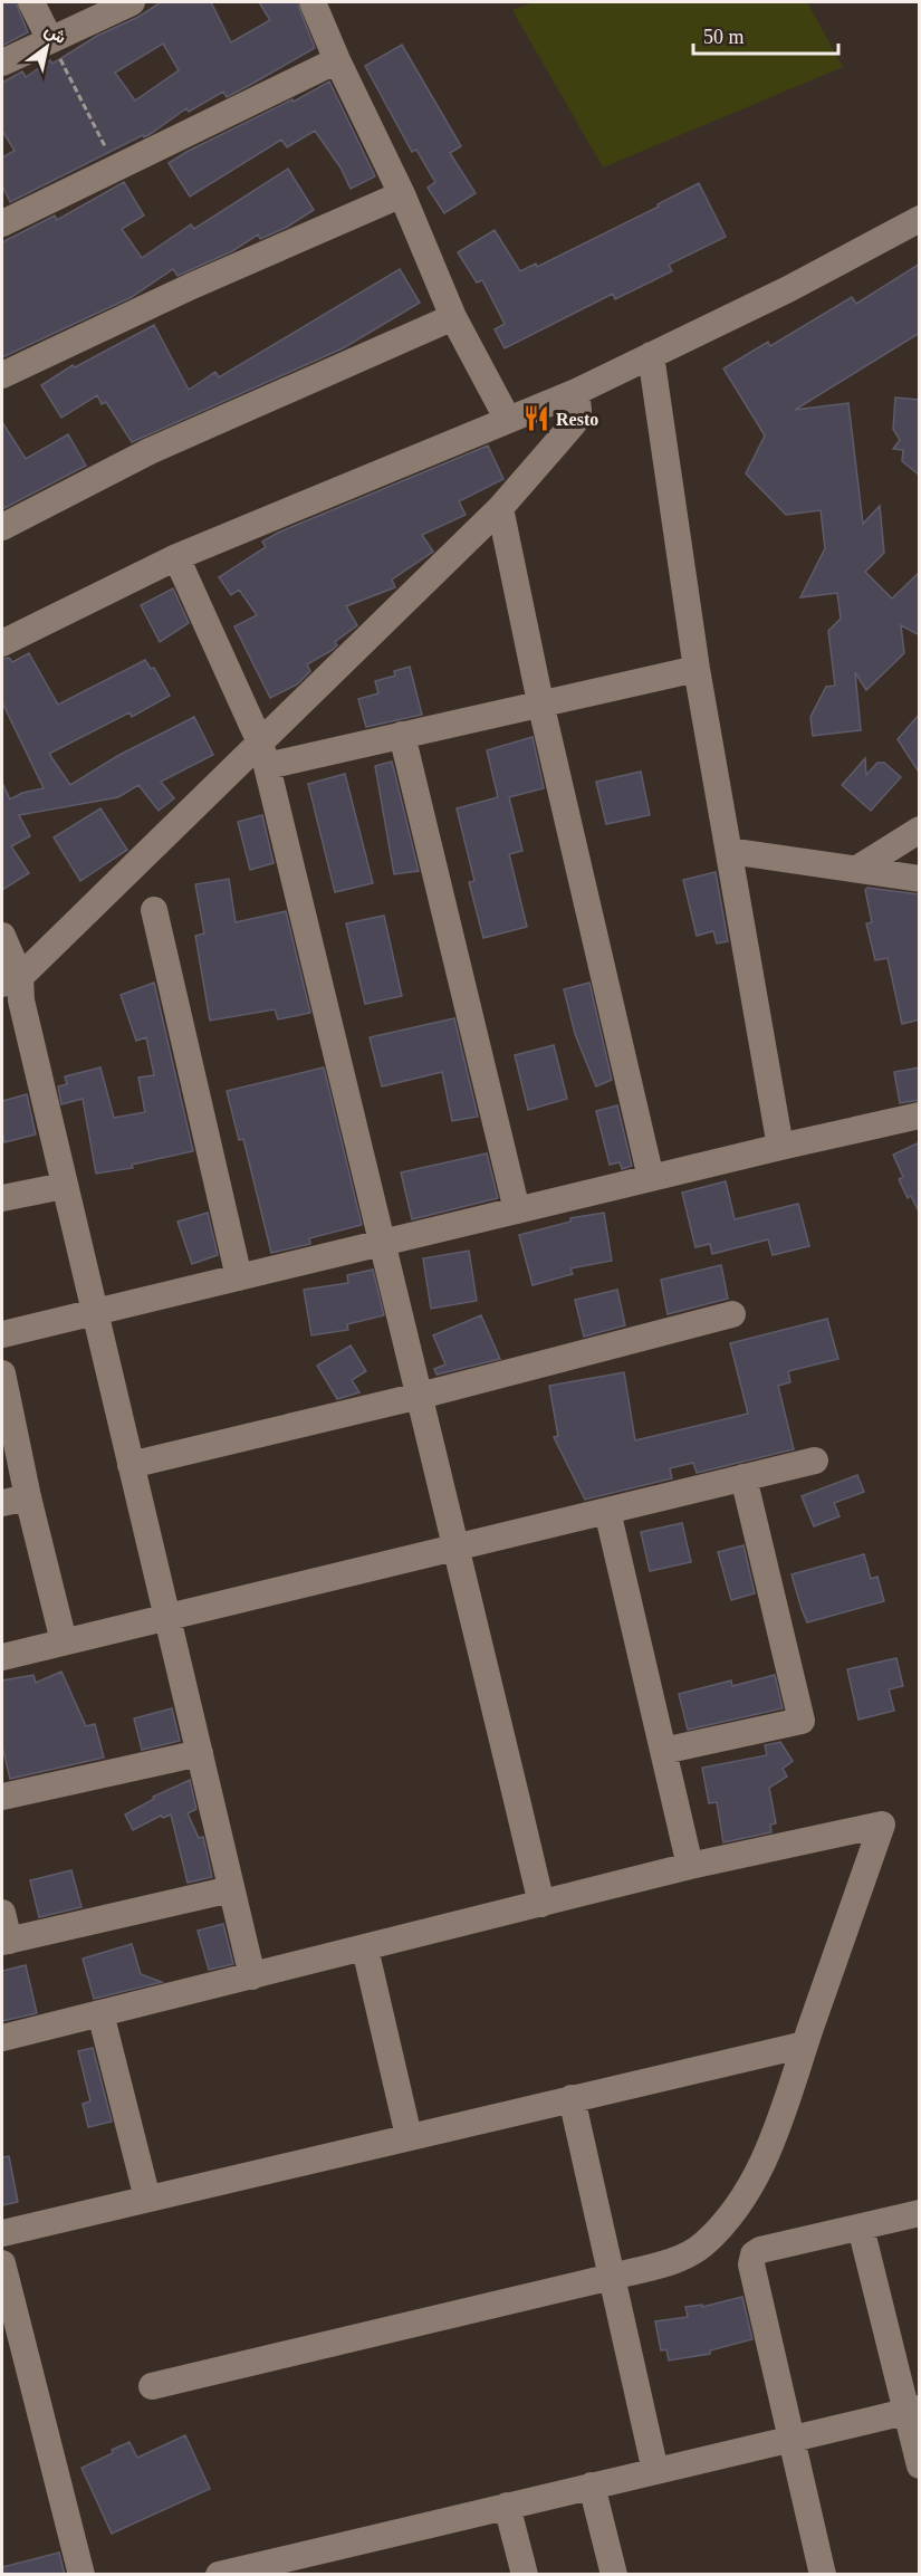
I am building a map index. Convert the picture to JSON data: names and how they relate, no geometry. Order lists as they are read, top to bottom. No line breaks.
{"places":{"restaurant":["Resto"]},"scale_bar":"50 m","north":"top right"}
